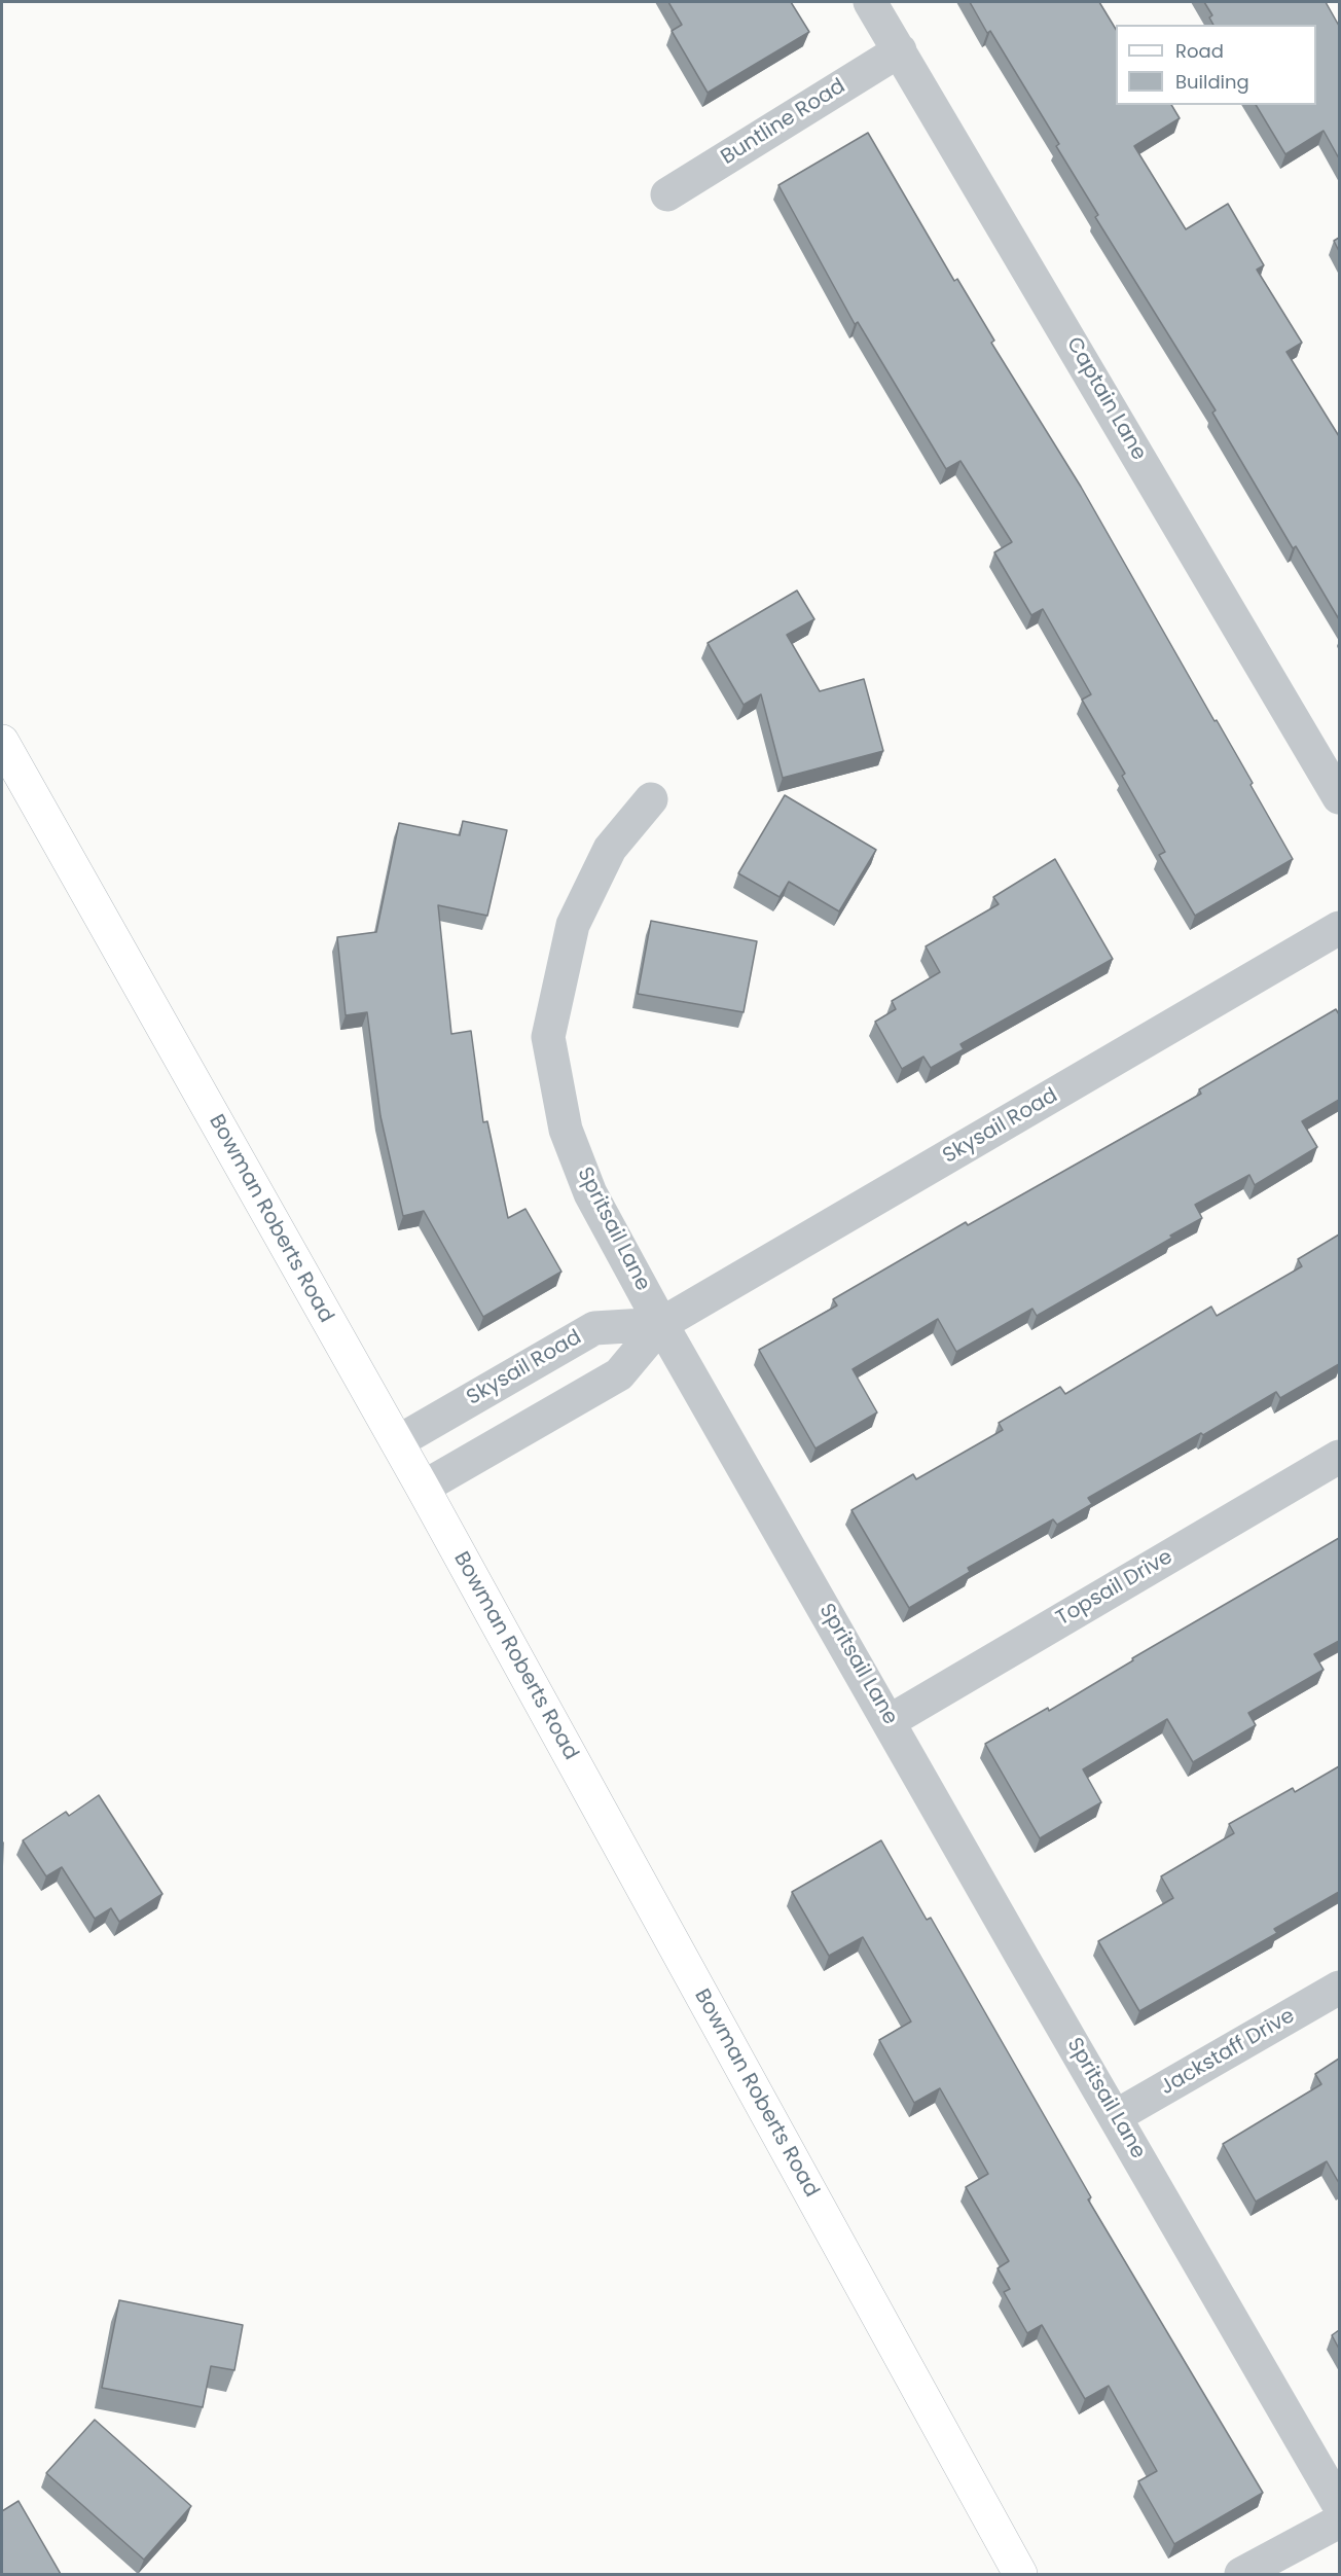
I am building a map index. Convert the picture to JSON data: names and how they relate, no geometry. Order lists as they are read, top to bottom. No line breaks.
{"streets":{"street":["Buntline Road","Captain Lane","Skysail Road","Bowman Roberts Road","Spritsail Lane","Topsail Drive","Jackstaff Drive"]},"crossings":[["Buntline Road","Captain Lane"],["Skysail Road","Bowman Roberts Road"],["Skysail Road","Spritsail Lane"],["Spritsail Lane","Topsail Drive"],["Spritsail Lane","Jackstaff Drive"]],"legend":["Road","Building"]}
